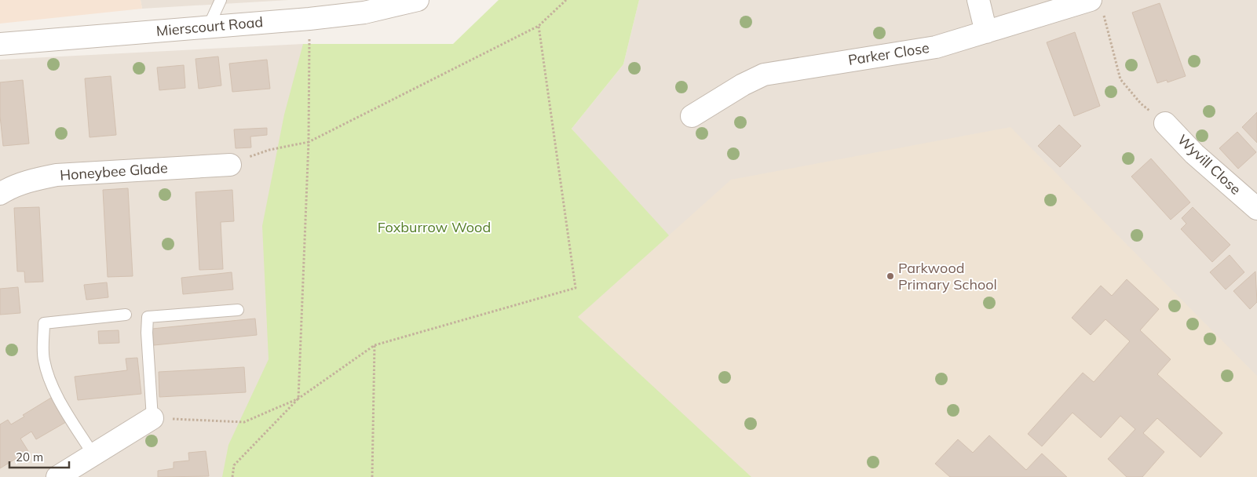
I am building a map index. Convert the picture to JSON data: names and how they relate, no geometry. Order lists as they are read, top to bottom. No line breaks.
{"streets":{"street":["Mierscourt Road","Parker Close","Wyvill Close","Honeybee Glade"]},"parks":["Foxburrow Wood"],"places":["Parkwood Primary School"],"scale_bar":"20 m"}
